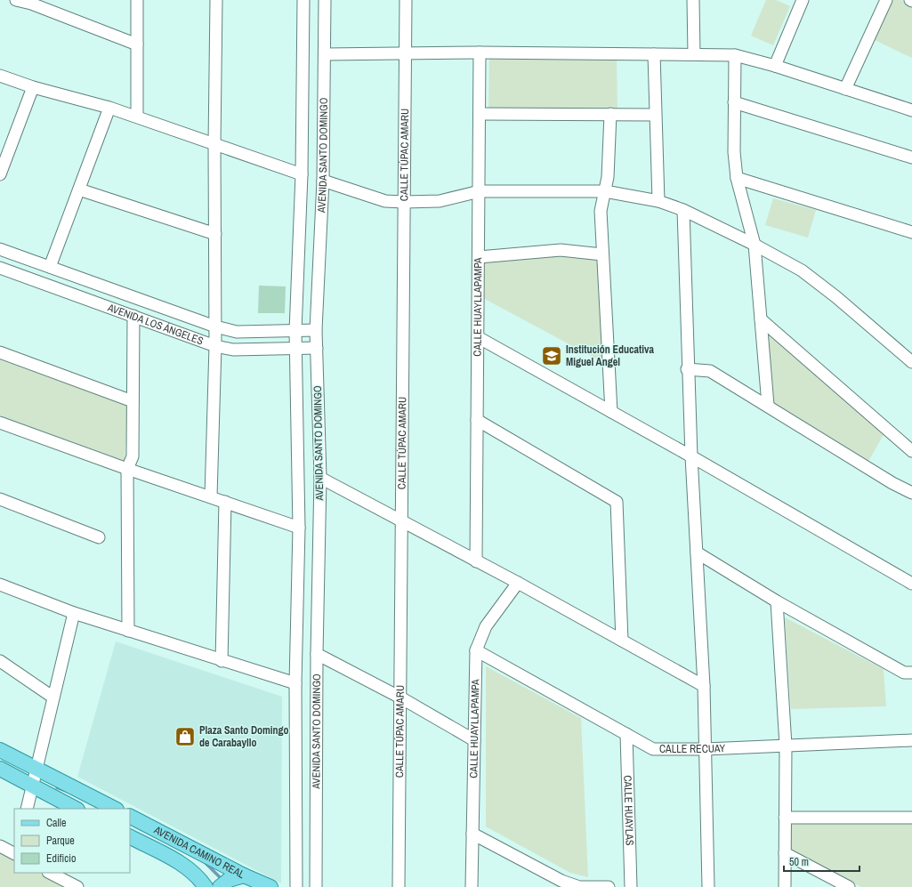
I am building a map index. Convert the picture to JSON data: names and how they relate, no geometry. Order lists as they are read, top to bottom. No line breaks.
{"streets":{"main road":["AVENIDA CAMINO REAL"],"street":["AVENIDA SANTO DOMINGO","CALLE TÚPAC AMARU","CALLE HUAYLLAPAMPA","AVENIDA LOS ÁNGELES","CALLE RECUAY","CALLE HUAYLAS"]},"crossings":[["AVENIDA SANTO DOMINGO","AVENIDA LOS ÁNGELES"],["CALLE HUAYLLAPAMPA","CALLE RECUAY"],["CALLE RECUAY","CALLE HUAYLAS"]],"places":{"school or university":["Institución Educativa Miguel Angel"],"shop":["Plaza Santo Domingo de Carabayllo"]},"legend":["Calle","Parque","Edificio"],"scale_bar":"50 m"}
